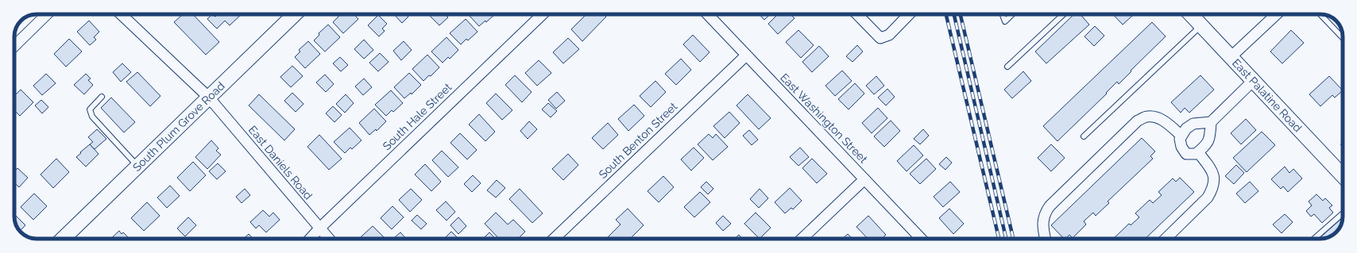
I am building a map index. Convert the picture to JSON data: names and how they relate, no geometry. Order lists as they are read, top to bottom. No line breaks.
{"streets":{"main road":["East Palatine Road","South Plum Grove Road"],"street":["South Hale Street","East Washington Street","South Benton Street","East Daniels Road"]},"crossings":[["South Hale Street","East Daniels Road"],["East Washington Street","South Benton Street"],["South Plum Grove Road","East Daniels Road"]]}
